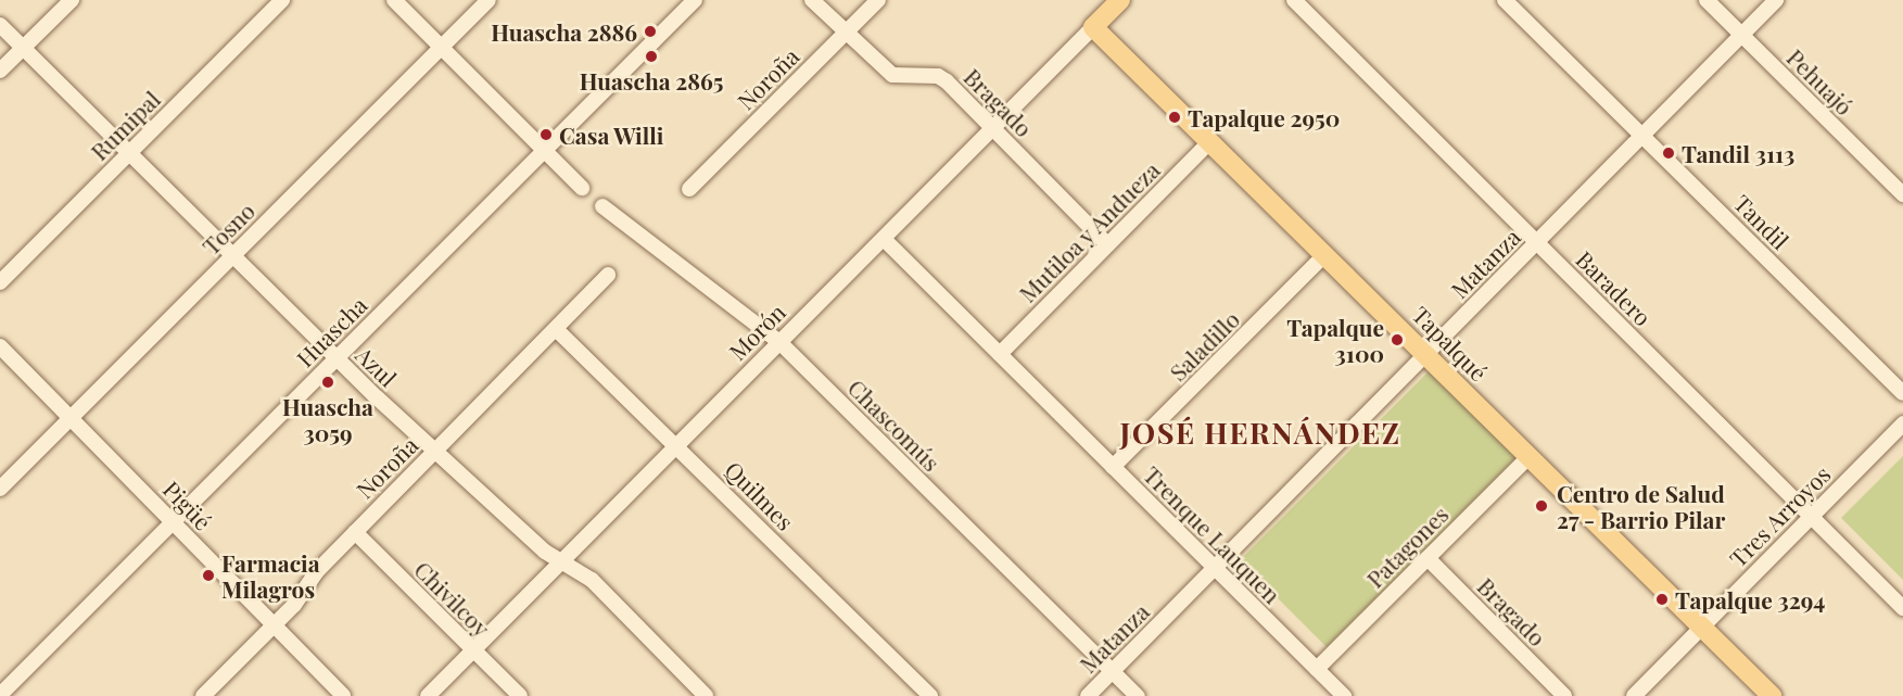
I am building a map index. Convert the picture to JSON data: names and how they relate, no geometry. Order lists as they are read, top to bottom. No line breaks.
{"streets":{"main road":["Morón","Tapalqué"],"street":["Noroña","Pehuajó","Bragado","Rumipal","Tandil","Tosno","Mutiloa y Andueza","Matanza","Baradero","Huascha","Saladillo","Azul","Chascomús","Quilmes","Pigüé","Tres Arroyos","Trenque Lauquen","Patagones","Chivilcoy"]},"crossings":[["Noroña","Bragado"],["Noroña","Azul"],["Noroña","Quilmes"],["Noroña","Pigüé"],["Noroña","Chivilcoy"],["Pehuajó","Matanza"],["Bragado","Mutiloa y Andueza"],["Bragado","Morón"],["Bragado","Patagones"],["Rumipal","Azul"],["Tandil","Matanza"],["Tosno","Azul"],["Tosno","Pigüé"],["Mutiloa y Andueza","Tapalqué"],["Mutiloa y Andueza","Trenque Lauquen"],["Matanza","Baradero"],["Matanza","Tapalqué"],["Matanza","Chascomús"],["Matanza","Trenque Lauquen"],["Baradero","Tres Arroyos"],["Huascha","Azul"],["Huascha","Pigüé"],["Morón","Tapalqué"],["Morón","Azul"],["Morón","Chascomús"],["Morón","Quilmes"],["Morón","Trenque Lauquen"],["Morón","Chivilcoy"],["Tapalqué","Saladillo"],["Tapalqué","Tres Arroyos"],["Tapalqué","Patagones"],["Saladillo","Trenque Lauquen"],["Trenque Lauquen","Patagones"]],"districts":["JOSÉ HERNÁNDEZ"],"places":["Huascha 2886","Huascha 2865","Tapalque 2950","Casa Willi","Tandil 3113","Tapalque 3100","Huascha 3059","Centro de Salud 27 - Barrio Pilar","Farmacia Milagros","Tapalque 3294"]}
